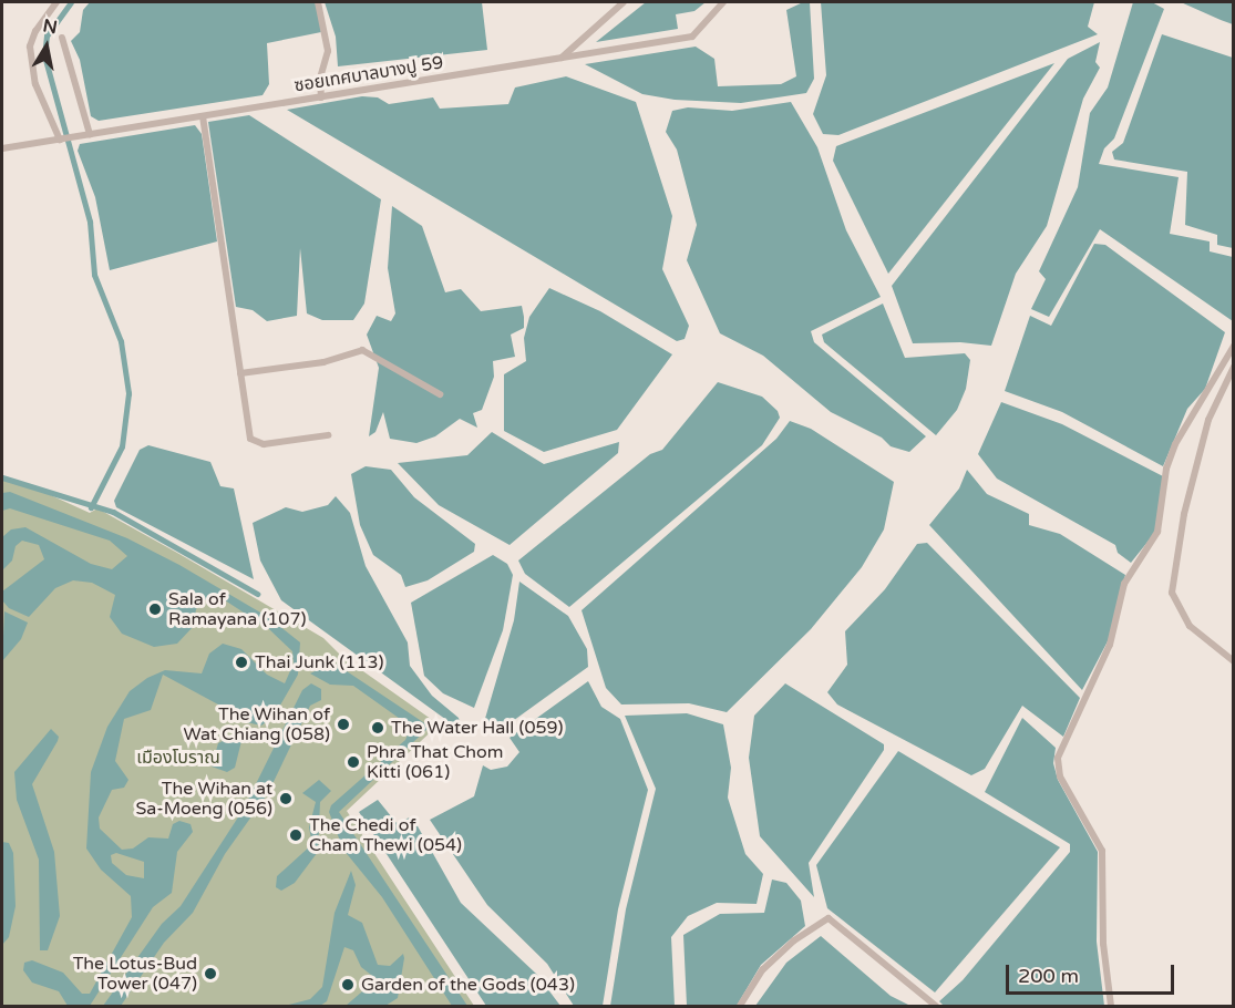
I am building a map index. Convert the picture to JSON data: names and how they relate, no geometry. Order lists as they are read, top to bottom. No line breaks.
{"streets":{"street":["ซอยเทศบาลบางปู 59"]},"parks":["เมืองโบราณ"],"places":["Sala of Ramayana (107)","Thai Junk (113)","The Wihan of Wat Chiang (058)","The Water Hall (059)","Phra That Chom Kitti (061)","The Wihan at Sa-Moeng (056)","The Chedi of Cham Thewi (054)","The Lotus-Bud Tower (047)","Garden of the Gods (043)"],"scale_bar":"200 m","north":"top"}
